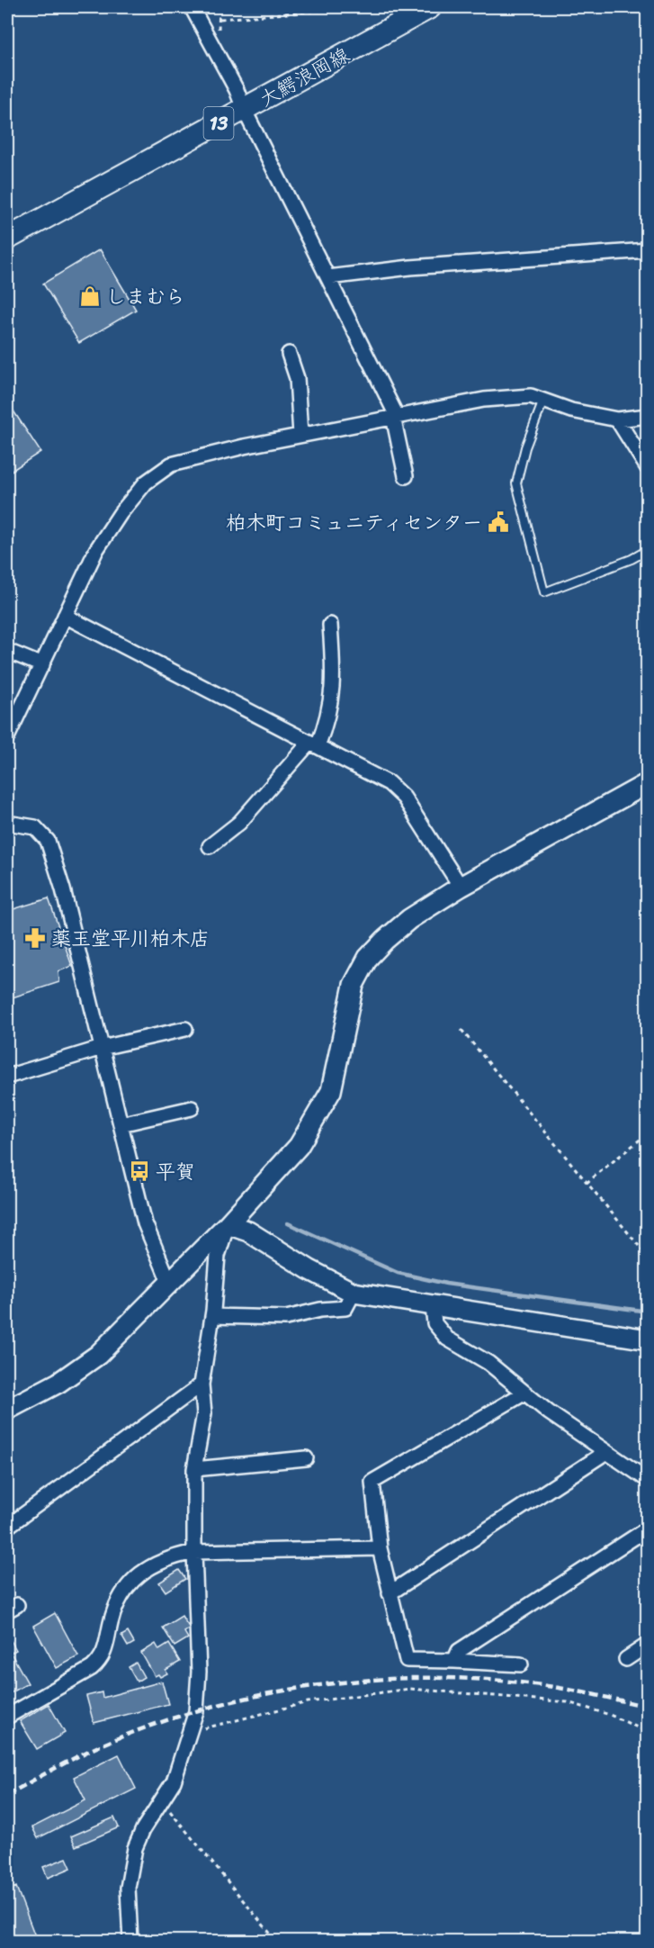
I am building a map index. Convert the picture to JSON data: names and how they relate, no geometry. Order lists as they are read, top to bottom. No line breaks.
{"streets":{"main road":["大鰐浪岡線","13"]},"places":{"shop":["しまむら"],"public building":["柏木町コミュニティセンター"],"pharmacy":["薬王堂平川柏木店"],"bus stop":["平賀"]}}
